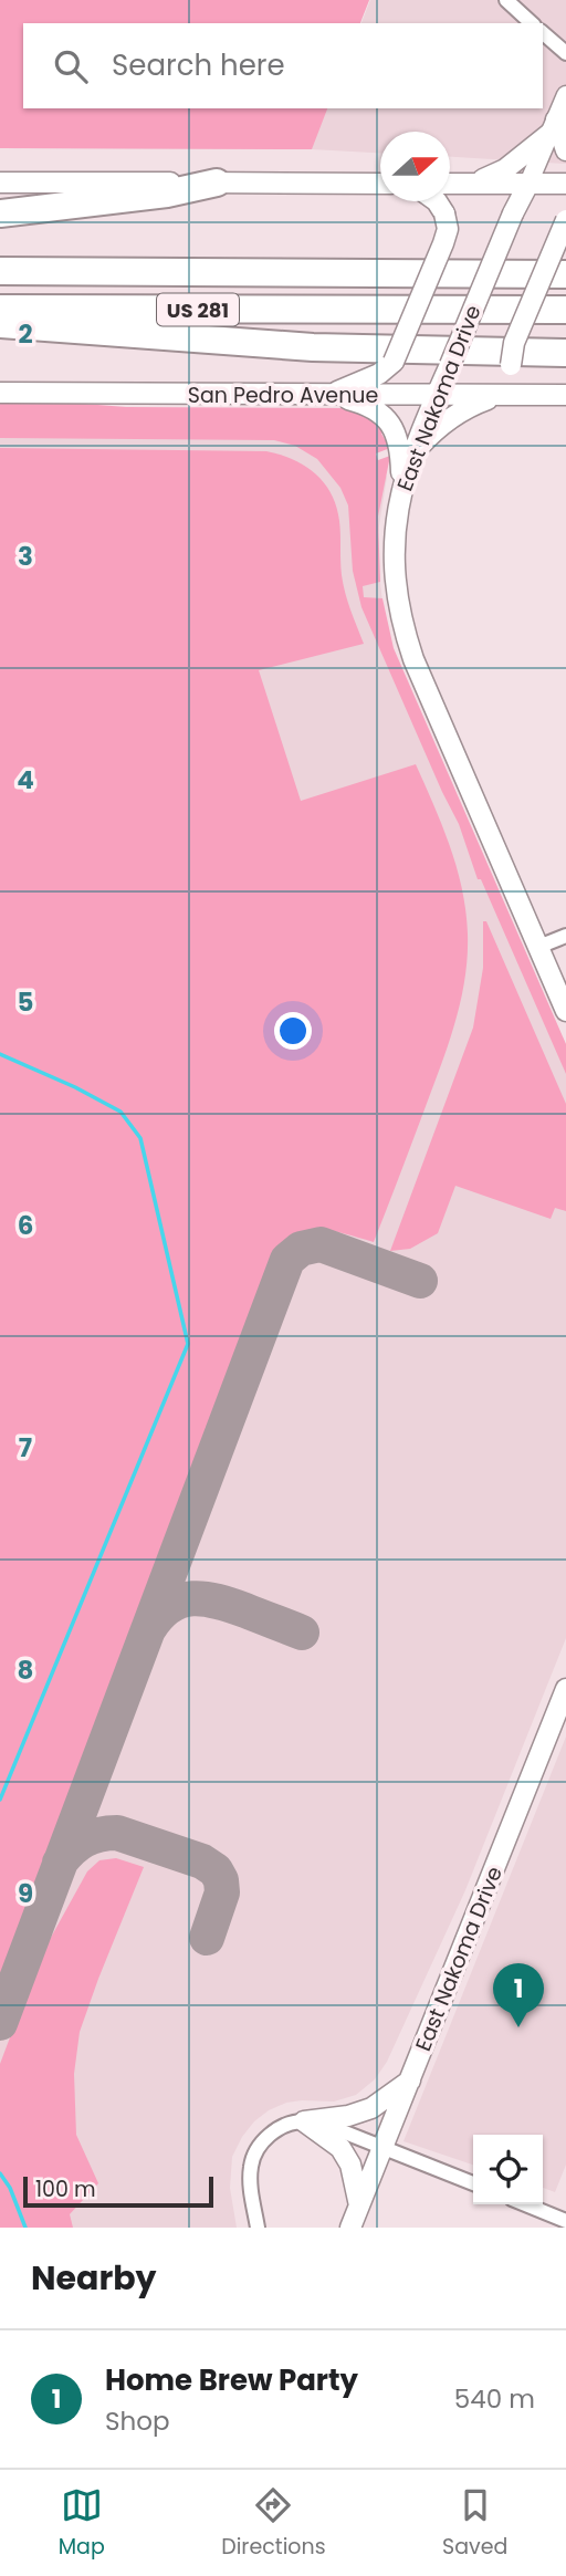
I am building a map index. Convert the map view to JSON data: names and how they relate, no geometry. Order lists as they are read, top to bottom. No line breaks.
{"streets":{"highway":["US 281"],"main road":["San Pedro Avenue","East Nakoma Drive"]},"crossings":[["San Pedro Avenue","East Nakoma Drive"]],"scale_bar":"100 m","north":"right","page":{"search":"Search here","pins":"1","scale":"100 m","heading":"Nearby","list":[{"mark":"1","name":"Home Brew Party","note":"Shop","value":"540 m"}],"nav":["Map","Directions","Saved"]},"grid":{"rows":["2","3","4","5","6","7","8","9"]}}
